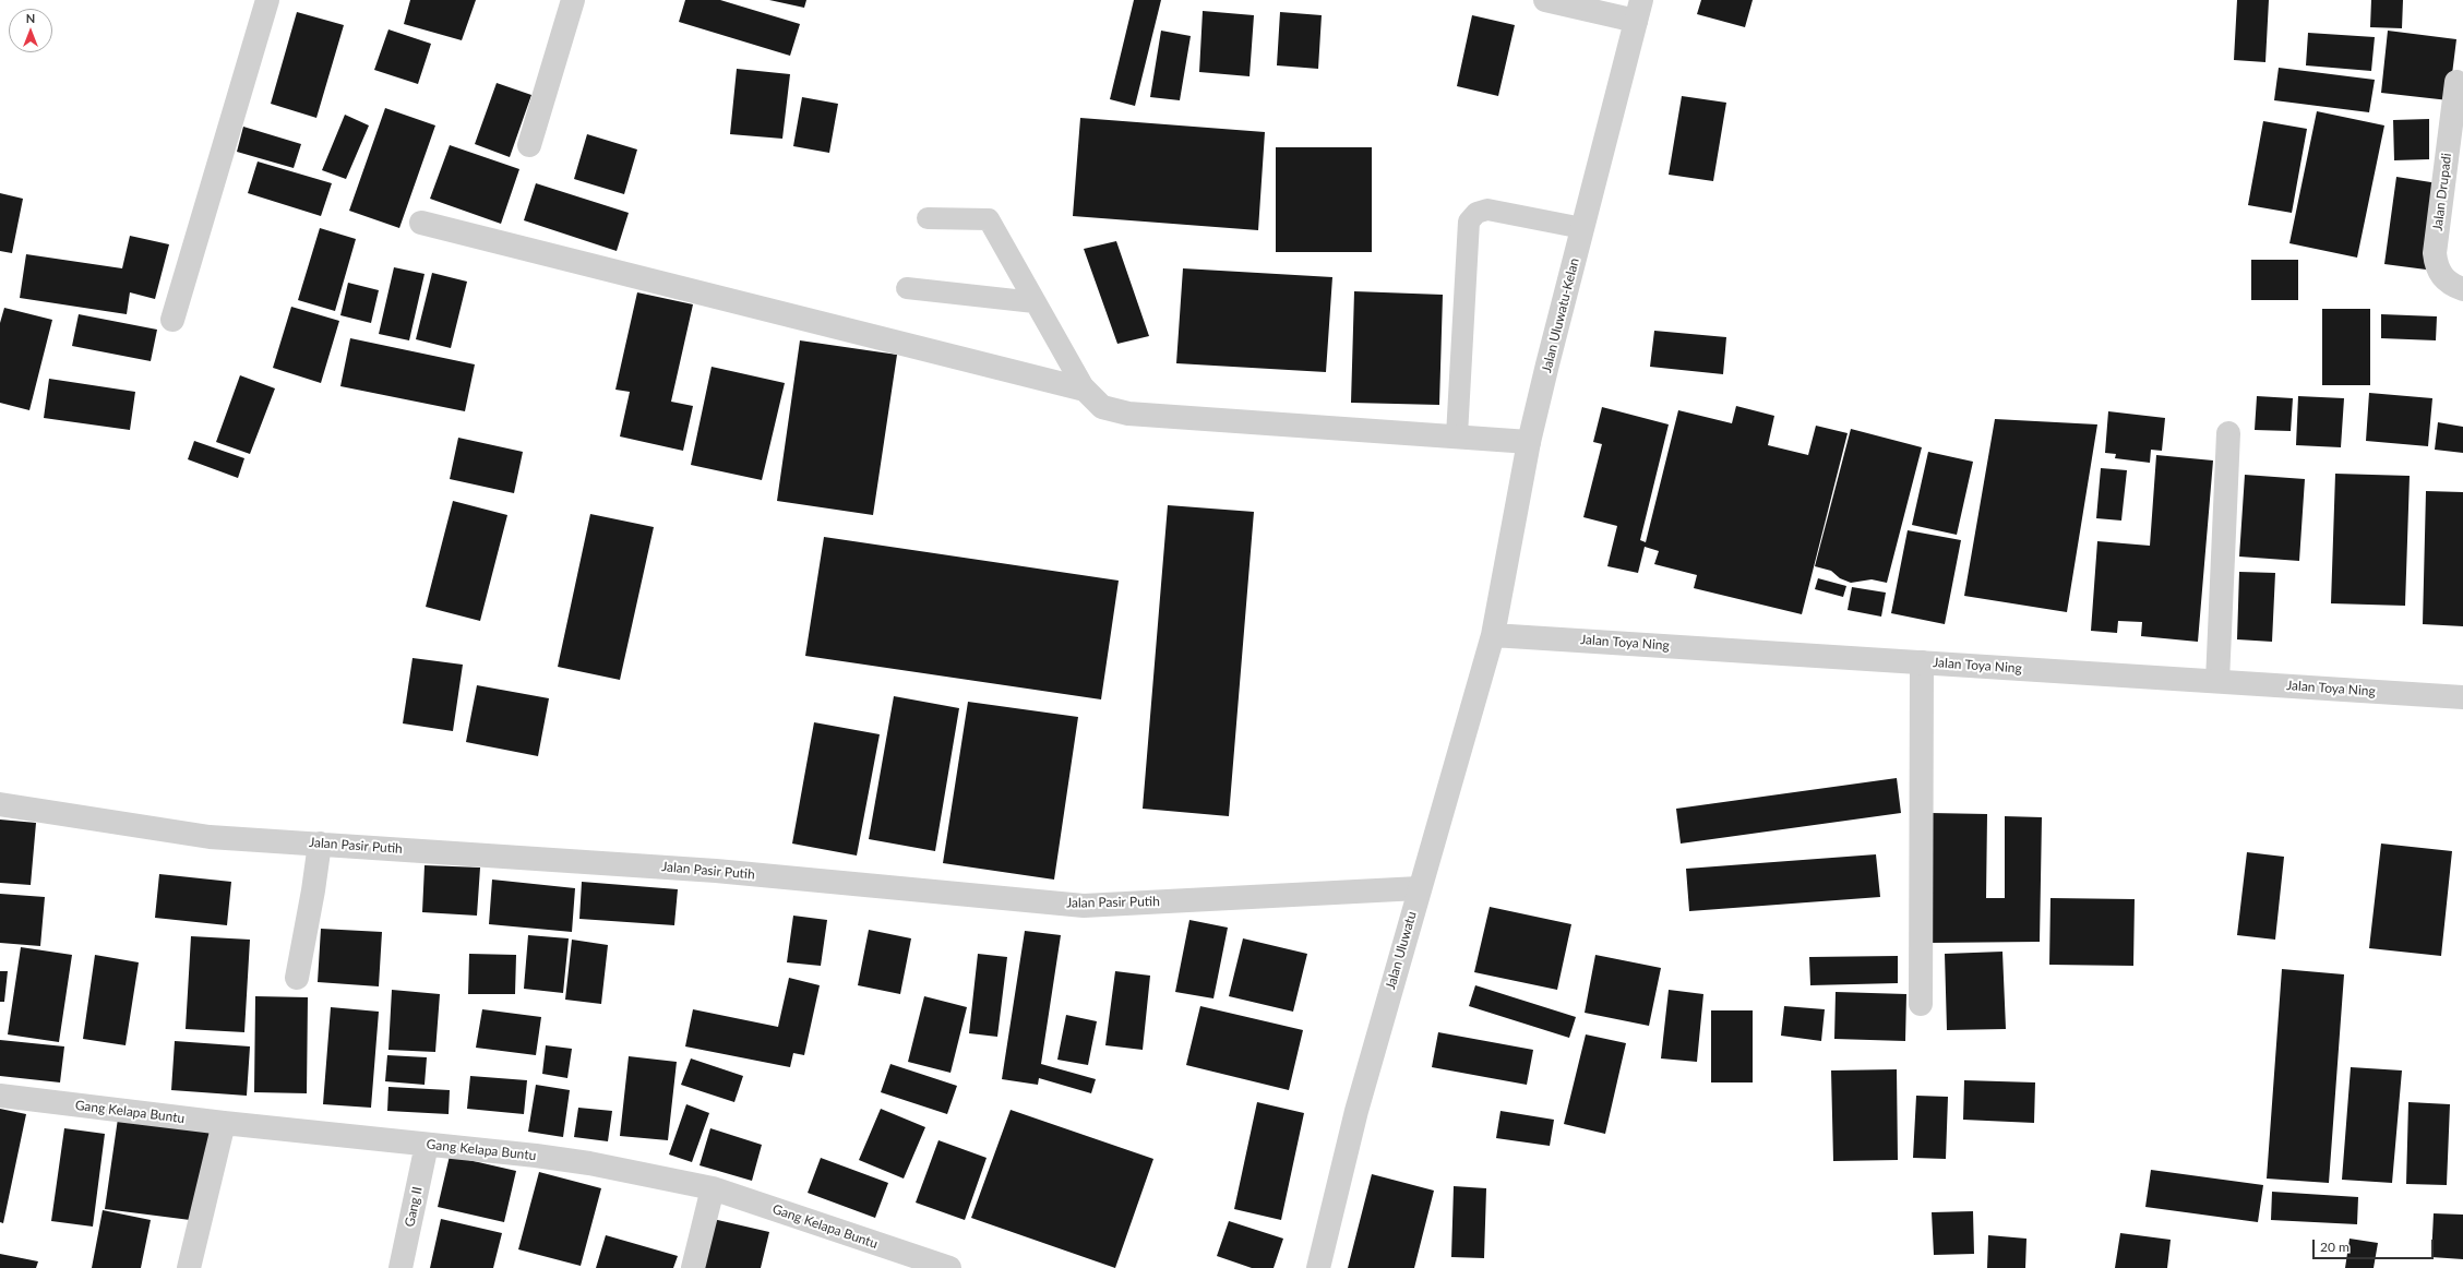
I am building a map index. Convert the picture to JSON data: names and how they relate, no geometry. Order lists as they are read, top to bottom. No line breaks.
{"streets":{"street":["Jalan Drupadi","Jalan Uluwatu-Kelan","Jalan Toya Ning","Jalan Pasir Putih","Jalan Uluwatu","Gang Kelapa Buntu","Gang II"]},"crossings":[["Jalan Uluwatu-Kelan","Jalan Toya Ning"],["Jalan Uluwatu-Kelan","Jalan Uluwatu"],["Jalan Toya Ning","Jalan Uluwatu"],["Jalan Pasir Putih","Jalan Uluwatu"],["Gang Kelapa Buntu","Gang II"]],"scale_bar":"20 m","north":"top"}
